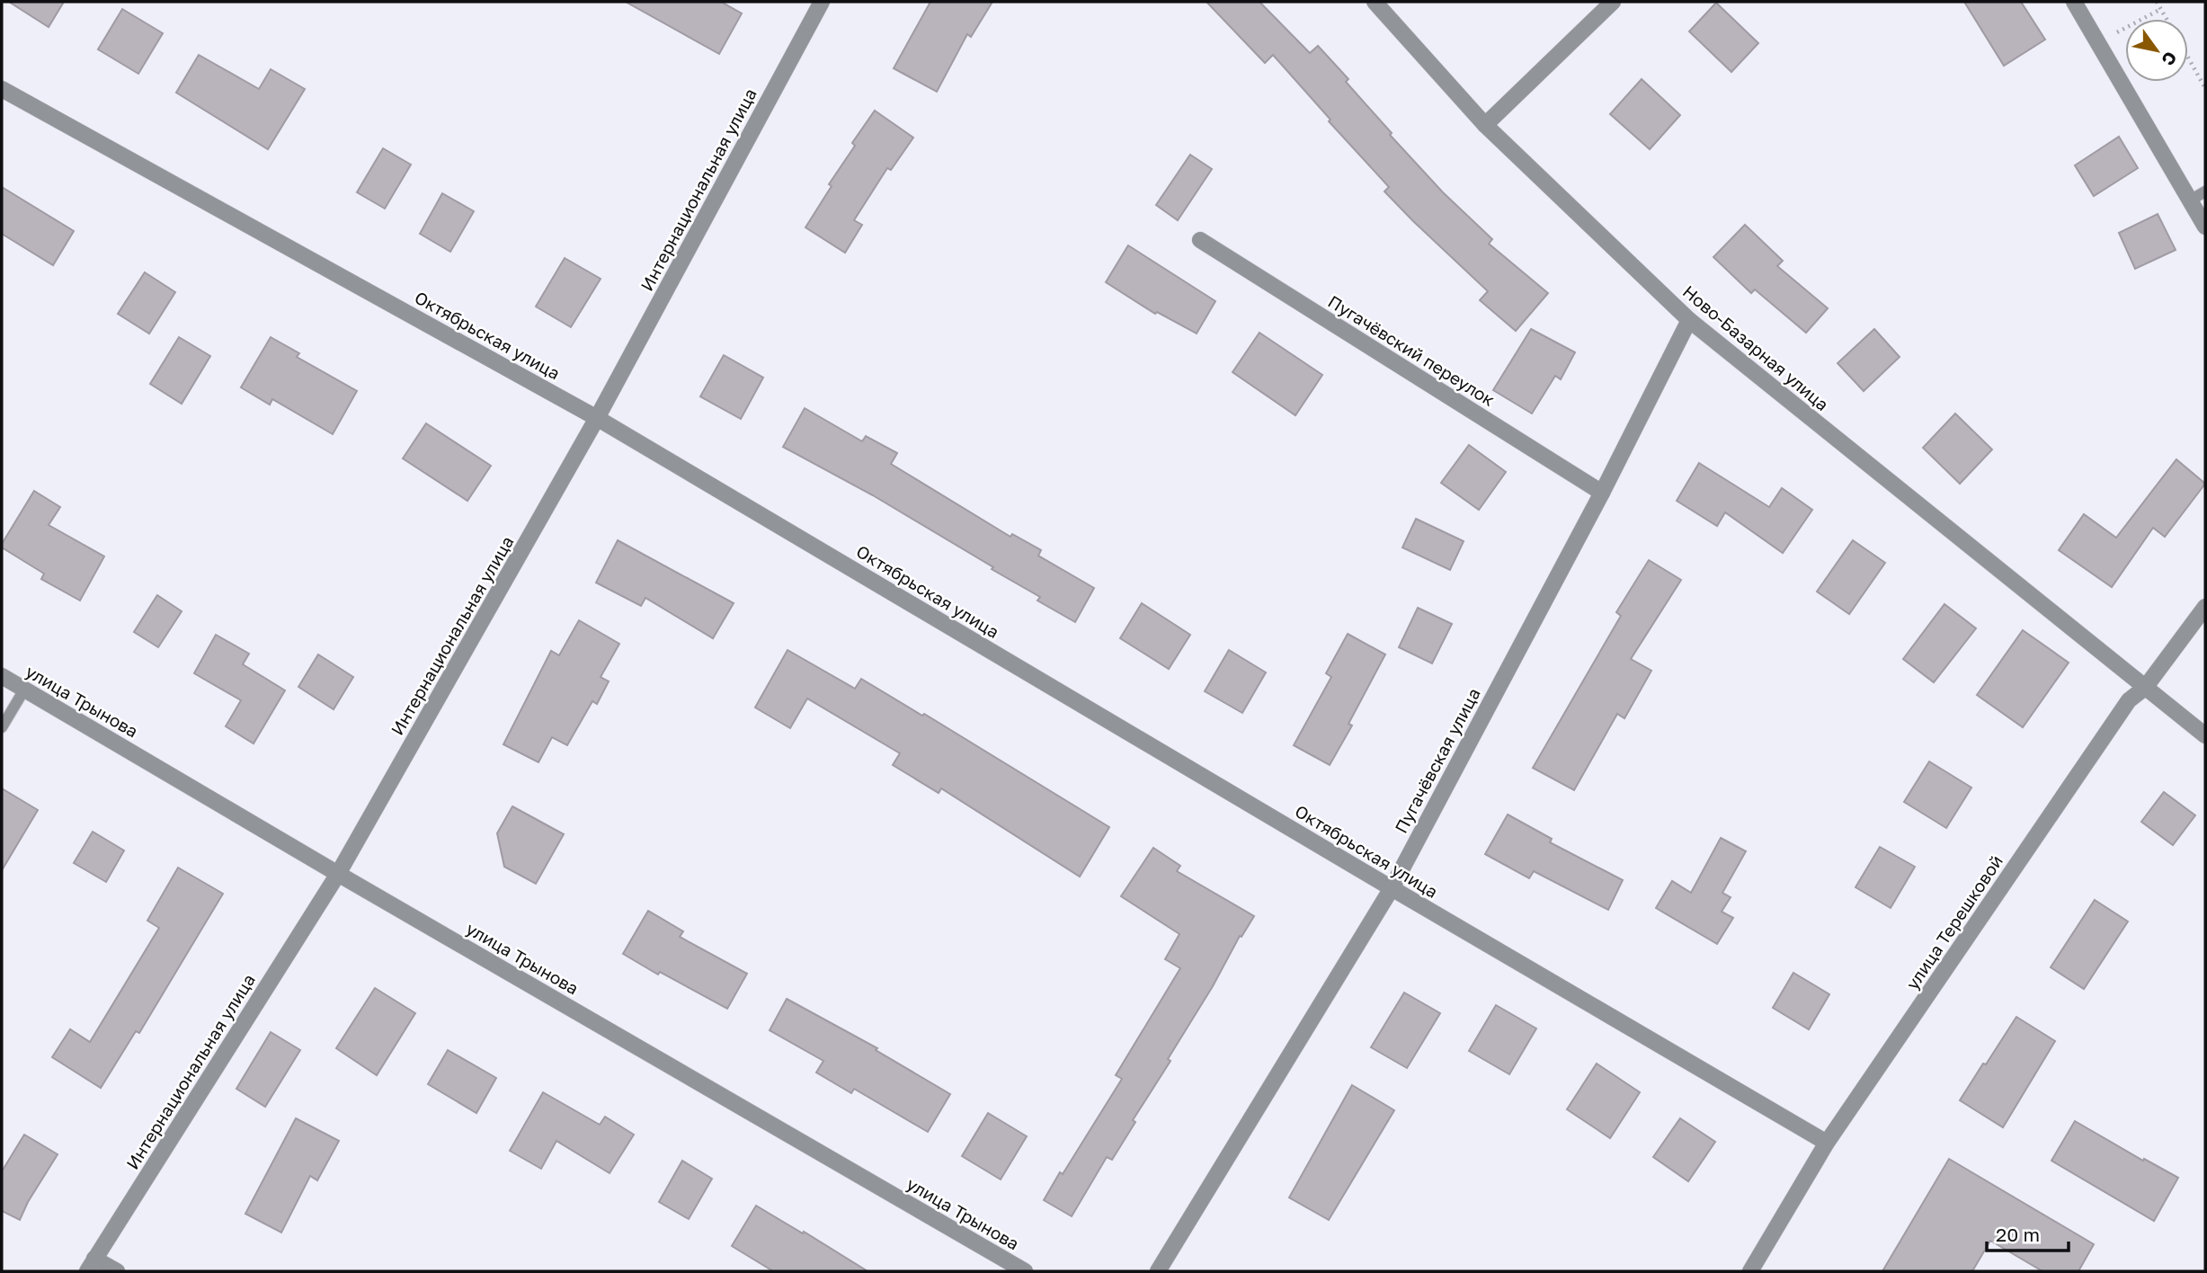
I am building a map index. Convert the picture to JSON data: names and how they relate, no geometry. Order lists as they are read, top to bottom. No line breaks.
{"streets":{"street":["Интернациональная улица","Октябрьская улица","Ново-Базарная улица","Пугачёвский переулок","улица Трынова","Пугачёвская улица","улица Терешковой"]},"crossings":[["Интернациональная улица","Октябрьская улица"],["Интернациональная улица","улица Трынова"],["Октябрьская улица","Пугачёвская улица"],["Октябрьская улица","улица Терешковой"],["Ново-Базарная улица","Пугачёвская улица"],["Ново-Базарная улица","улица Терешковой"],["Пугачёвский переулок","Пугачёвская улица"]],"scale_bar":"20 m","north":"bottom right"}
